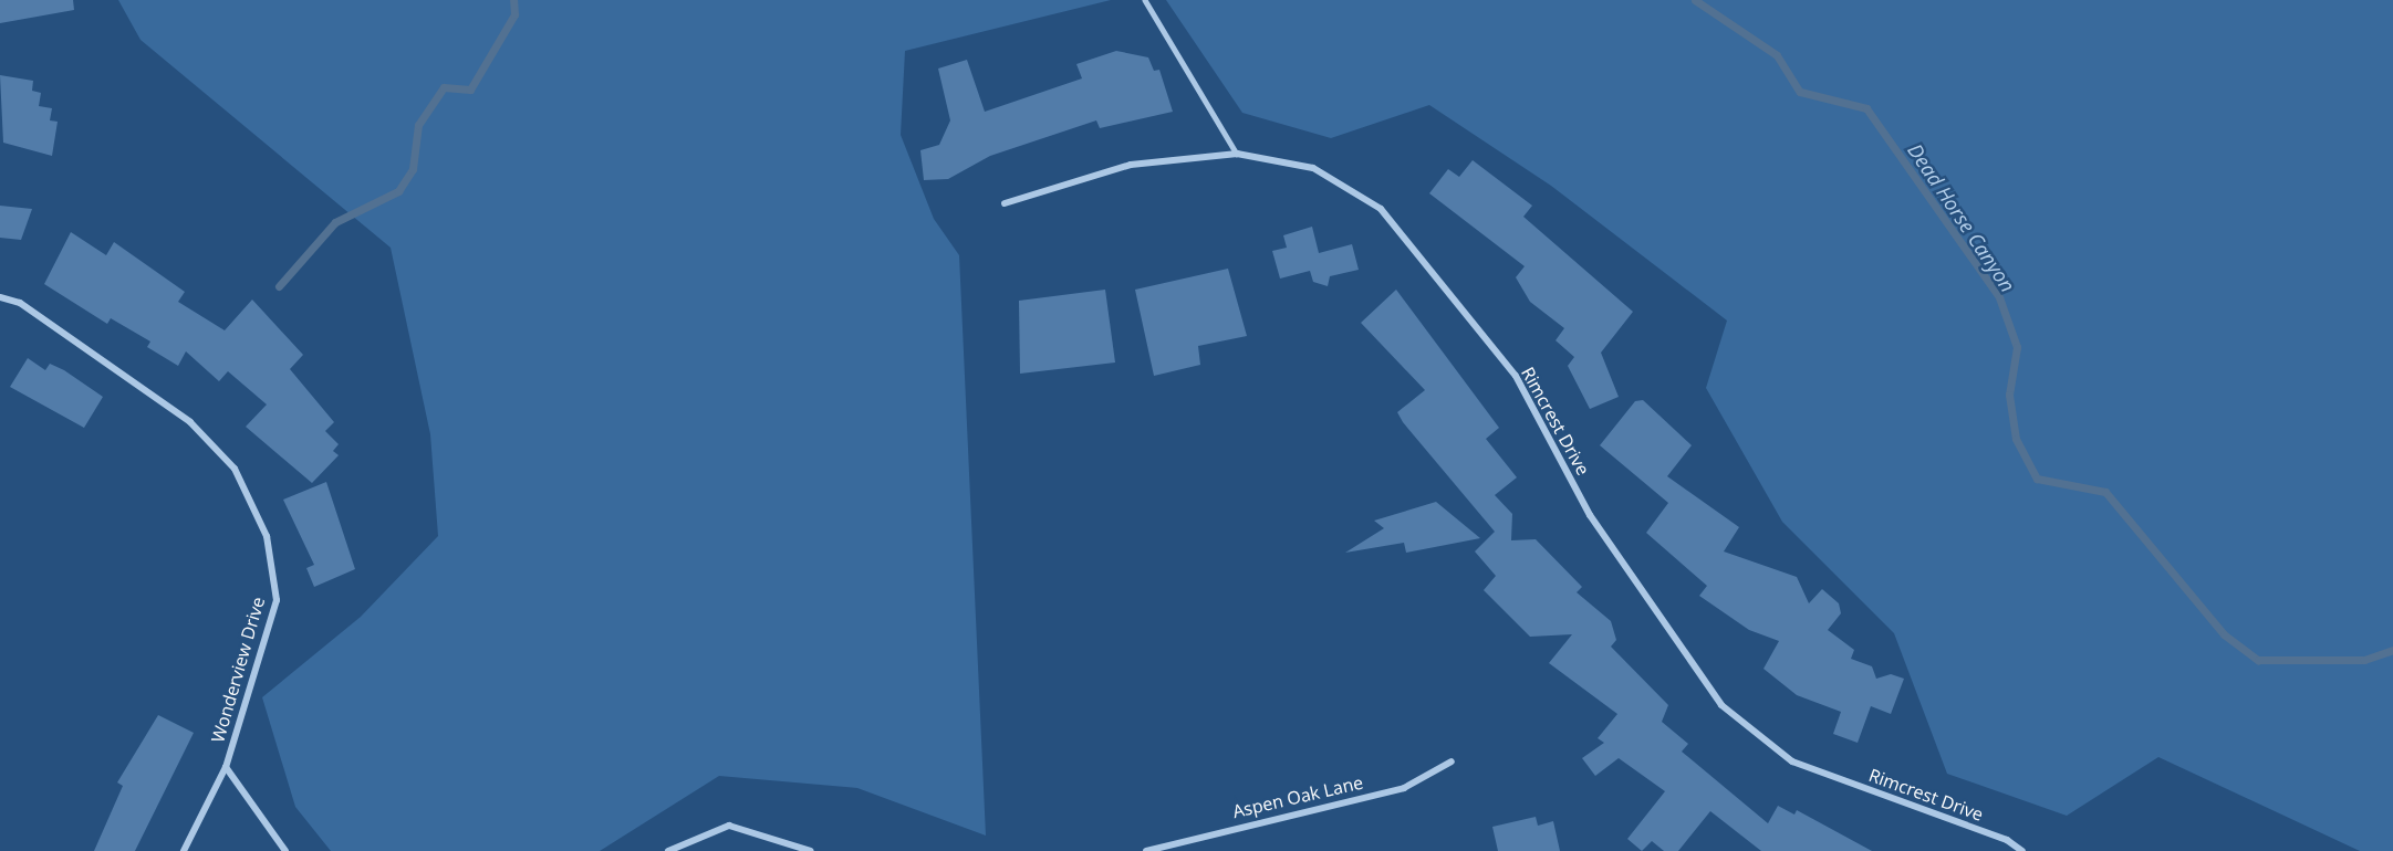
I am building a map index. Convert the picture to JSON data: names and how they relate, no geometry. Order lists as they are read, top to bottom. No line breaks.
{"streets":{"street":["Rimcrest Drive","Wonderview Drive","Aspen Oak Lane"]},"water":["Dead Horse Canyon"]}
